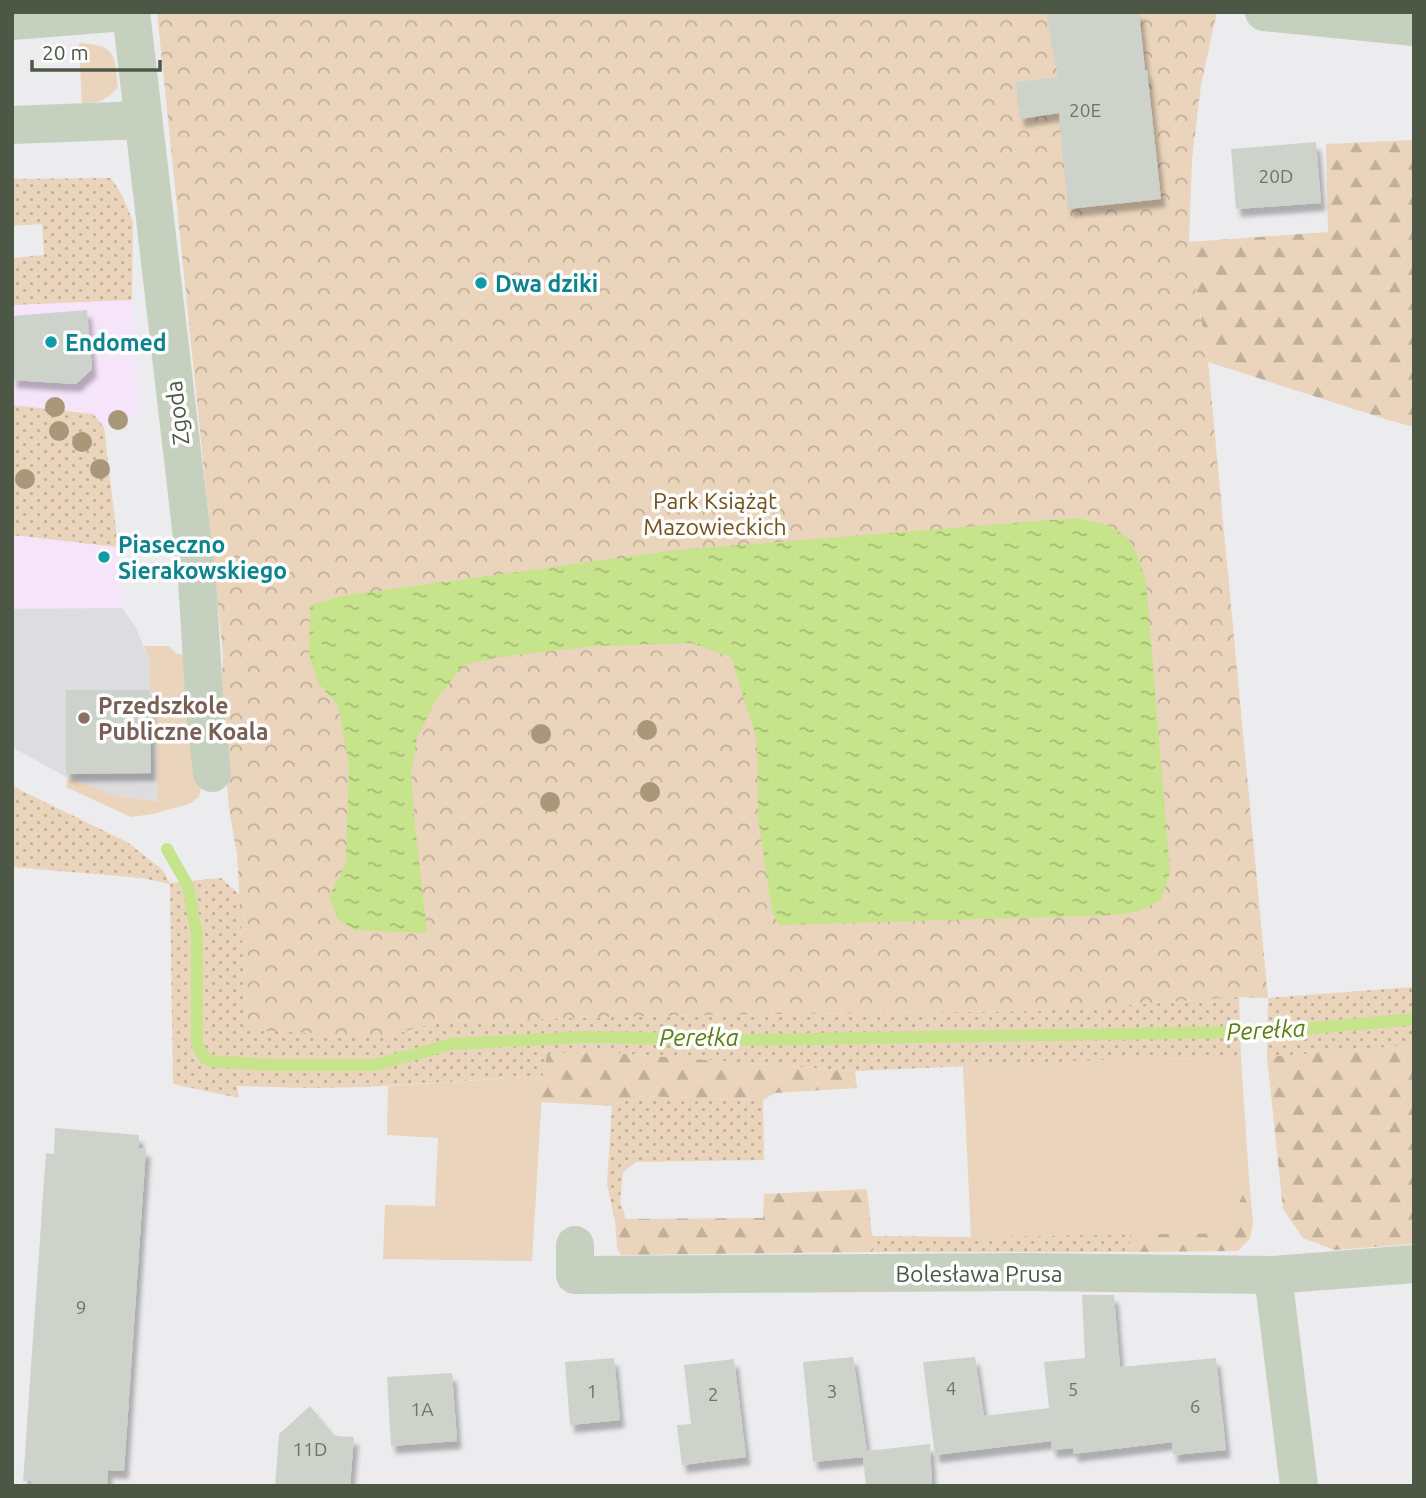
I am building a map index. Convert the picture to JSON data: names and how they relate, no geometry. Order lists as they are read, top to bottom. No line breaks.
{"streets":{"street":["Zgoda","Bolesława Prusa"]},"water":["Perełka"],"parks":["Park Książąt Mazowieckich"],"places":["Dwa dziki","Endomed","Piaseczno Sierakowskiego","Przedszkole Publiczne Koala"],"house_numbers":["20E","20D","9","4","5","1","3","2","6","1A","11D"],"scale_bar":"20 m"}
